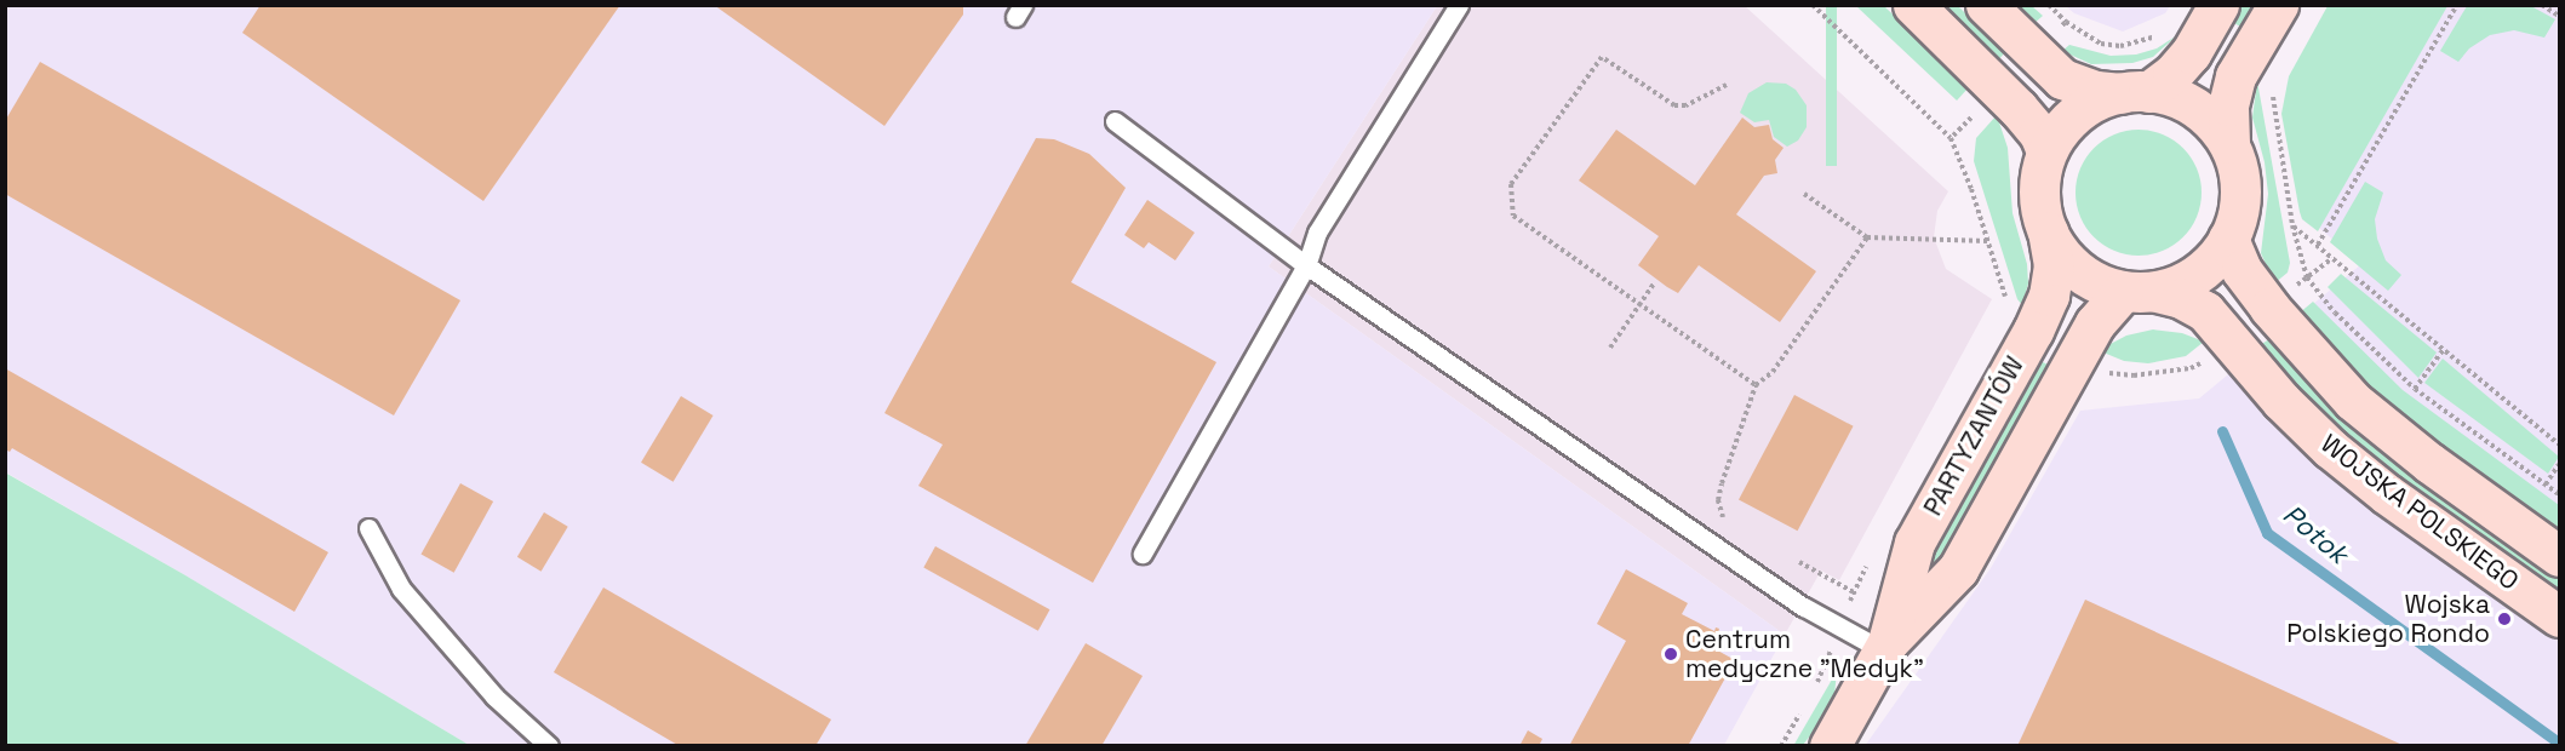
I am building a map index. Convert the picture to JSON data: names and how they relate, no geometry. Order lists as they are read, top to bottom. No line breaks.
{"streets":{"street":["PARTYZANTÓW","WOJSKA POLSKIEGO"]},"crossings":[["PARTYZANTÓW","WOJSKA POLSKIEGO"]],"water":["Potok"],"places":["Wojska Polskiego Rondo","Centrum medyczne \"Medyk\""]}
